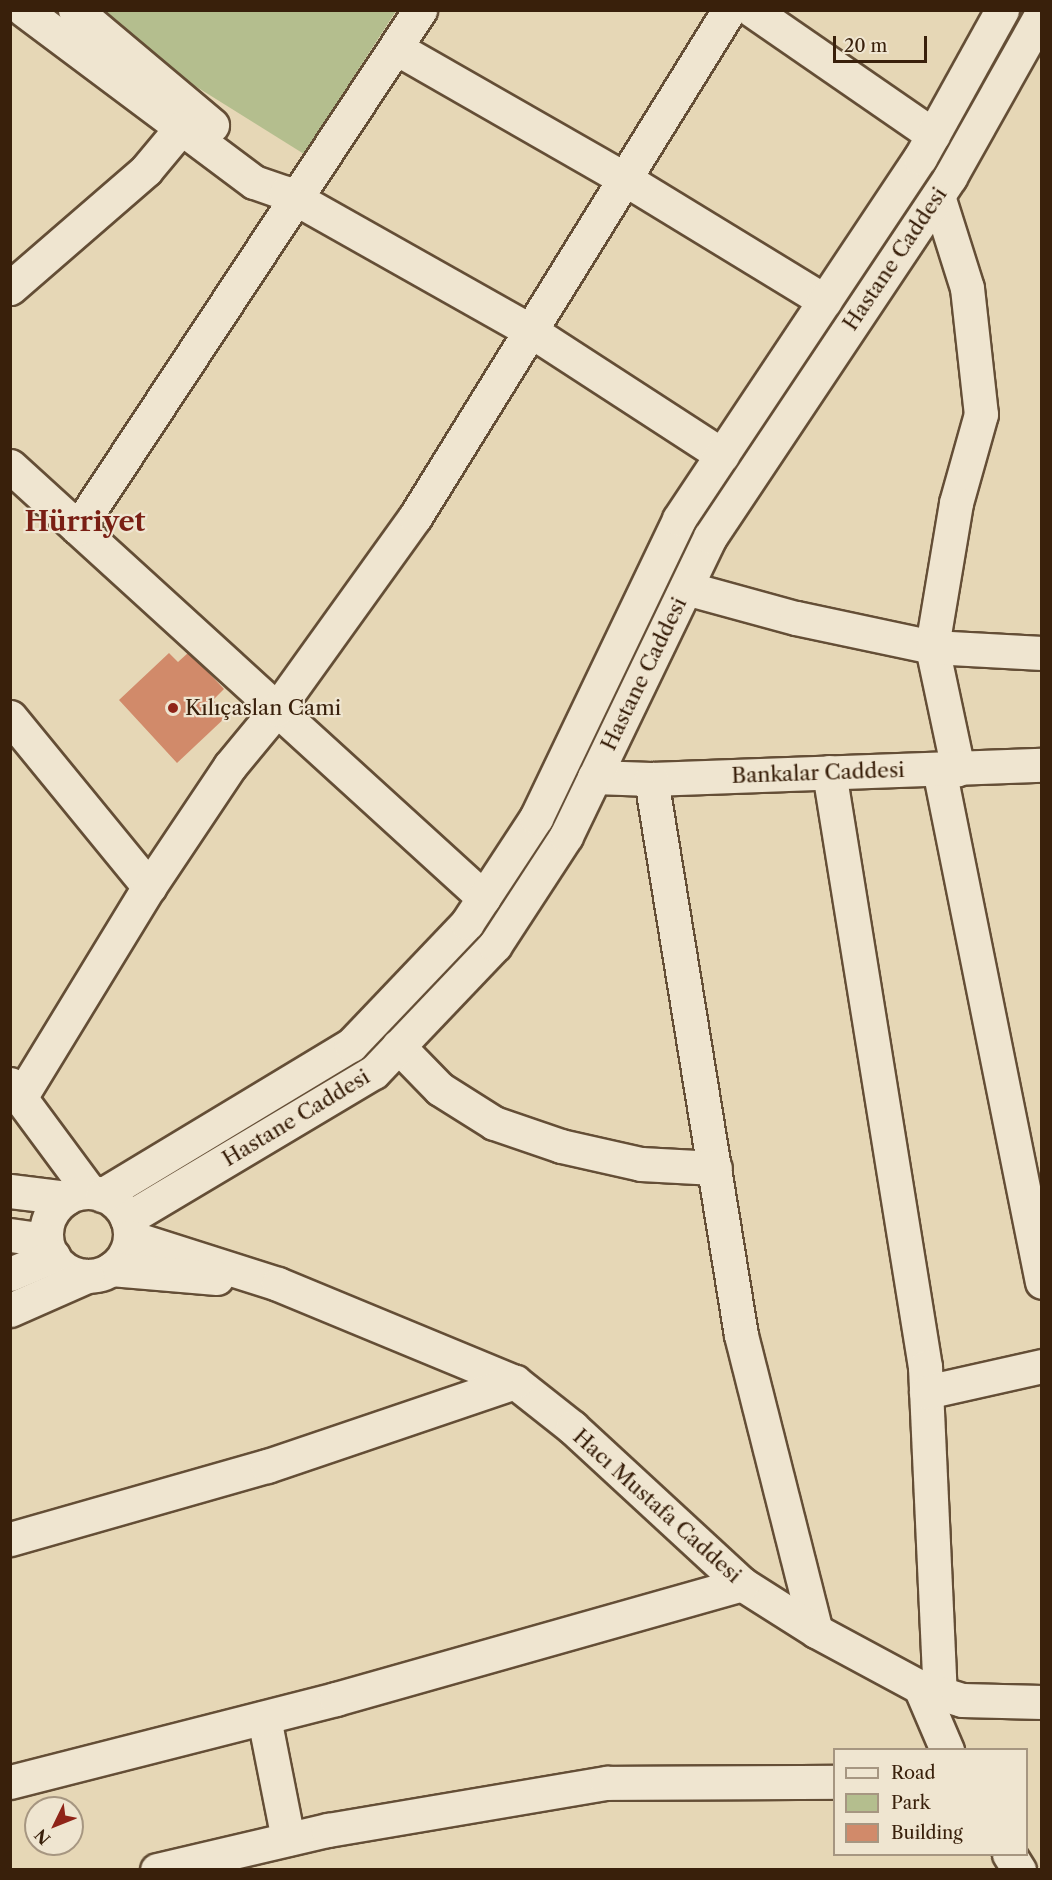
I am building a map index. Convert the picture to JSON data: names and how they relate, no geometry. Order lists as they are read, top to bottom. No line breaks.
{"streets":{"street":["Hastane Caddesi","Bankalar Caddesi","Hacı Mustafa Caddesi"]},"crossings":[["Hastane Caddesi","Bankalar Caddesi"]],"districts":["Hürriyet"],"places":["Kılıçaslan Cami"],"legend":["Road","Park","Building"],"scale_bar":"20 m","north":"bottom left"}
